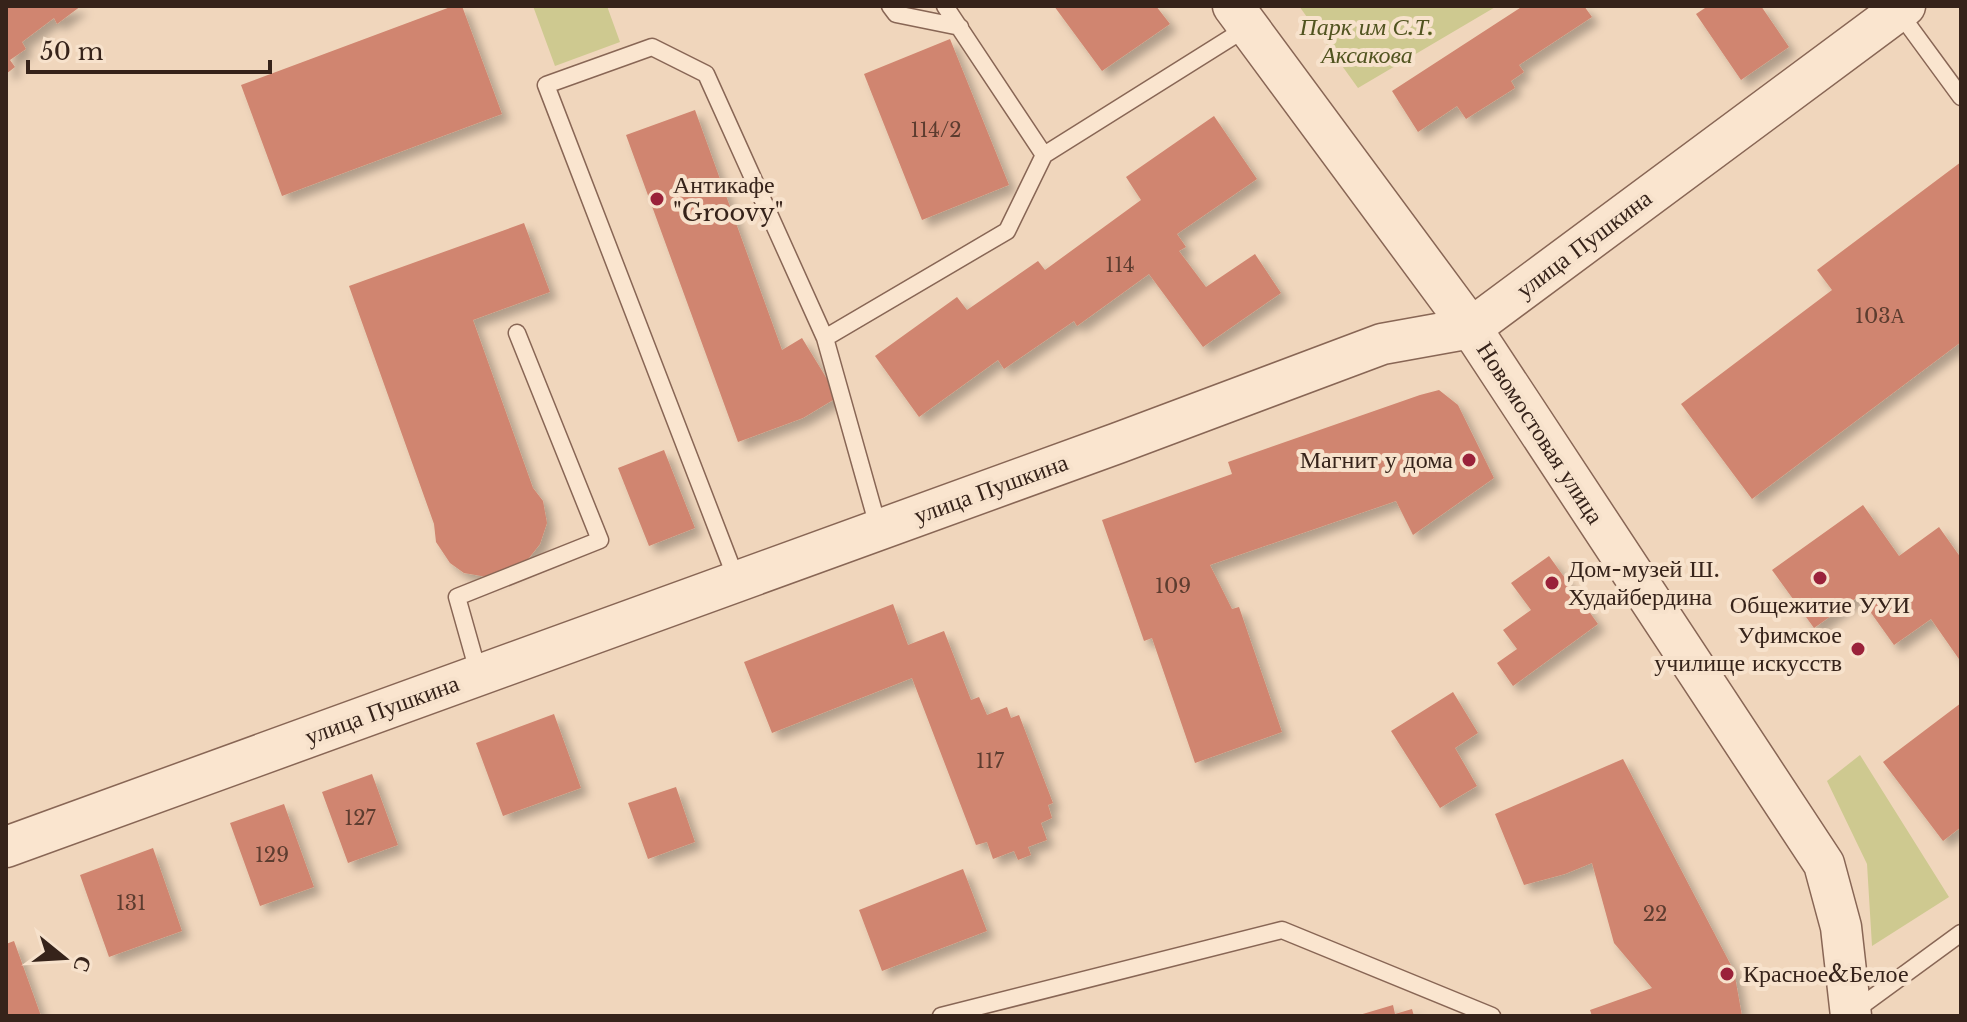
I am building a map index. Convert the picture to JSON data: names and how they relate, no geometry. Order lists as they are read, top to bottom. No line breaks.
{"streets":{"street":["улица Пушкина","Новомостовая улица"]},"crossings":[["улица Пушкина","Новомостовая улица"]],"parks":["Парк им С.Т. Аксакова"],"places":["Антикафе \"Groovy\"","Магнит у дома","Общежитие УУИ","Дом-музей Ш. Худайбердина","Уфимское училище искусств","Красное&Белое"],"house_numbers":["114/2","114","103А","109","117","127","129","131","22"],"scale_bar":"50 m","north":"right"}
